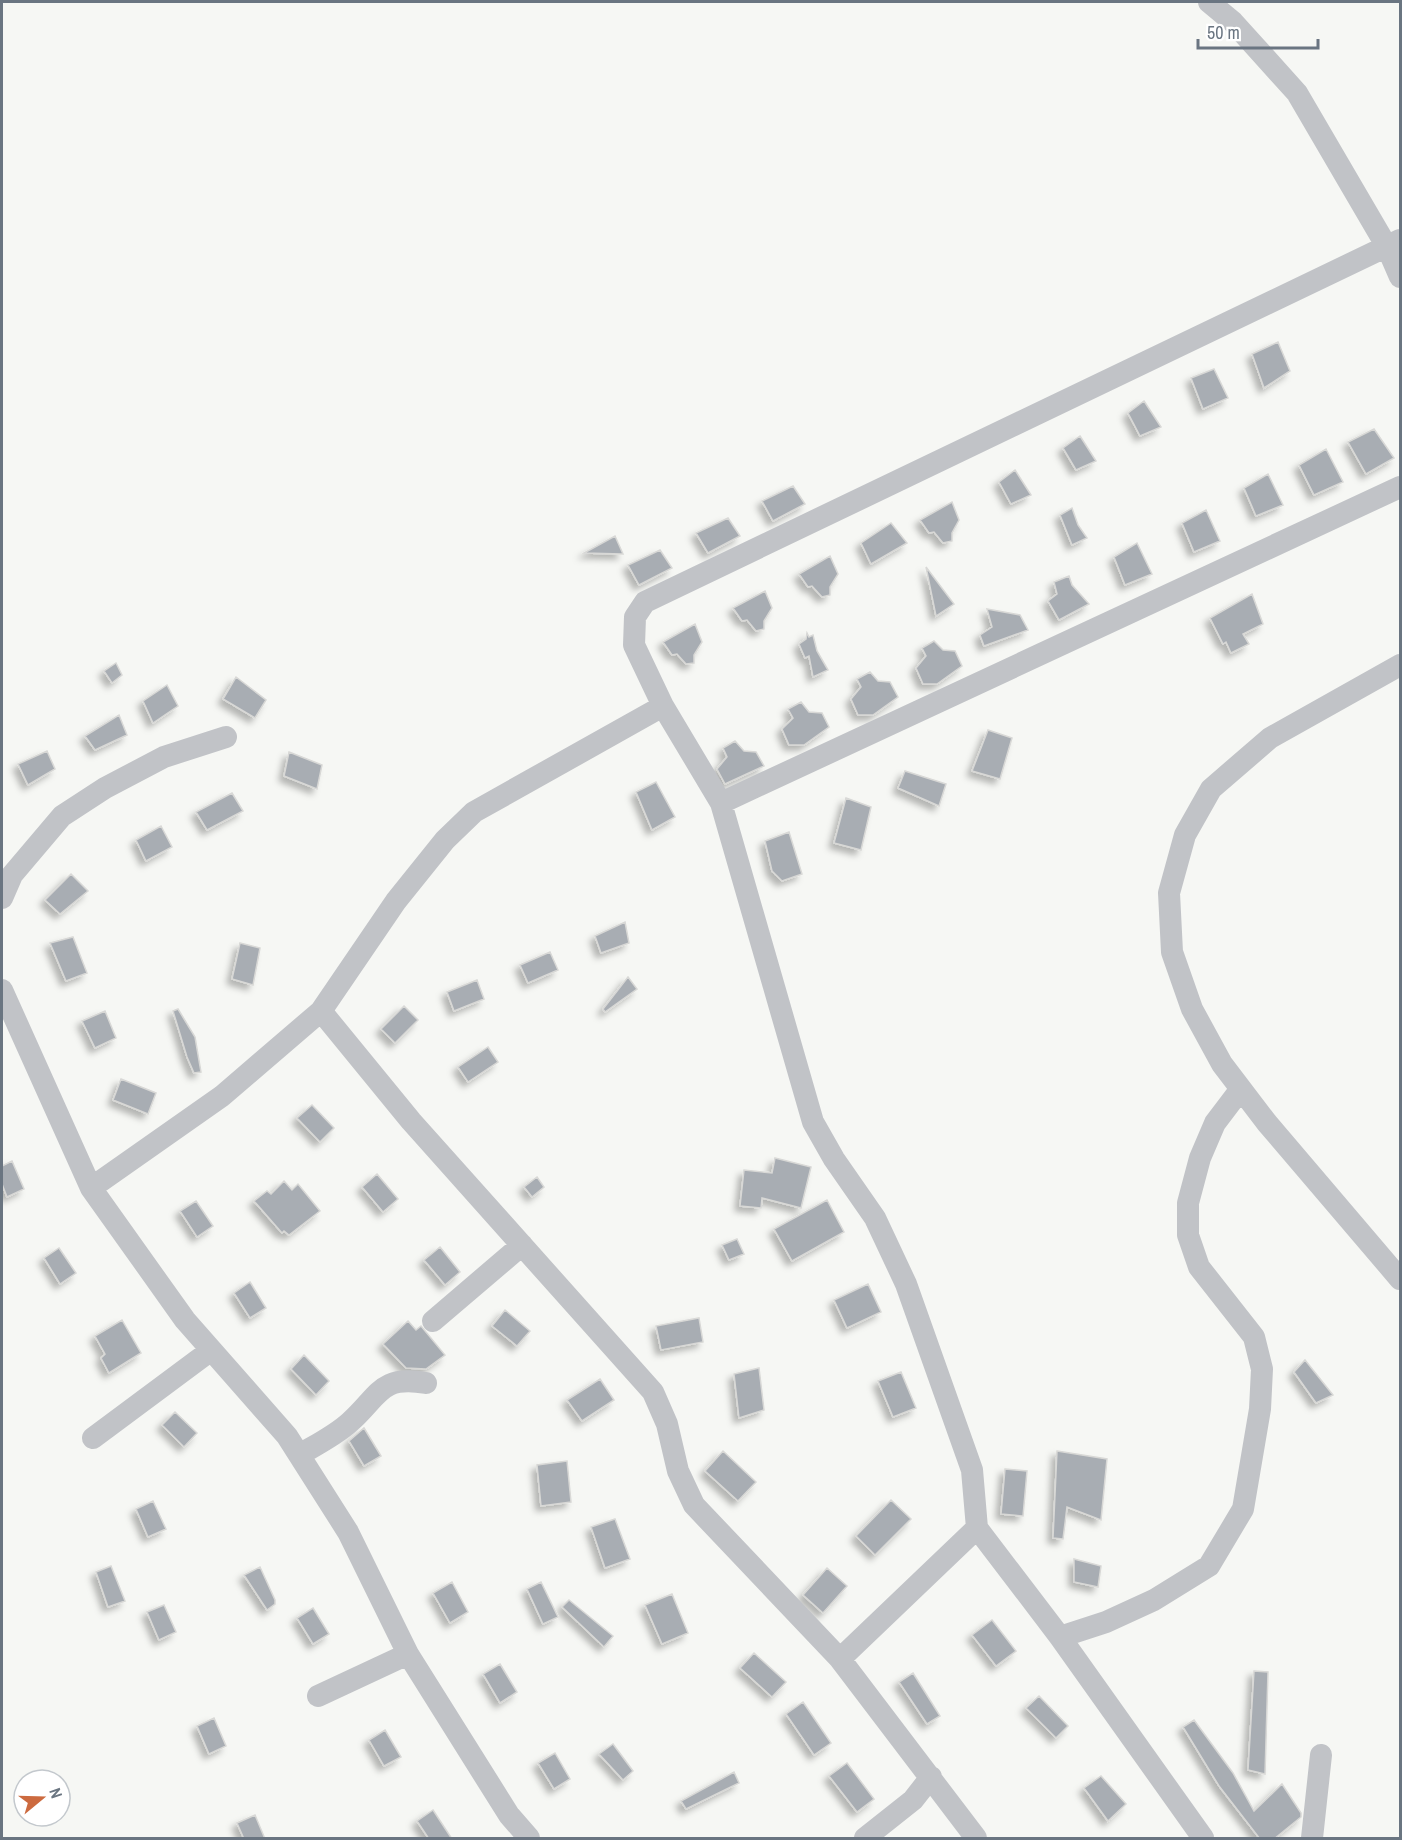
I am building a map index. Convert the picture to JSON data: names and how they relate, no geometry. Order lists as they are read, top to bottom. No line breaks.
{"scale_bar":"50 m","north":"right"}
